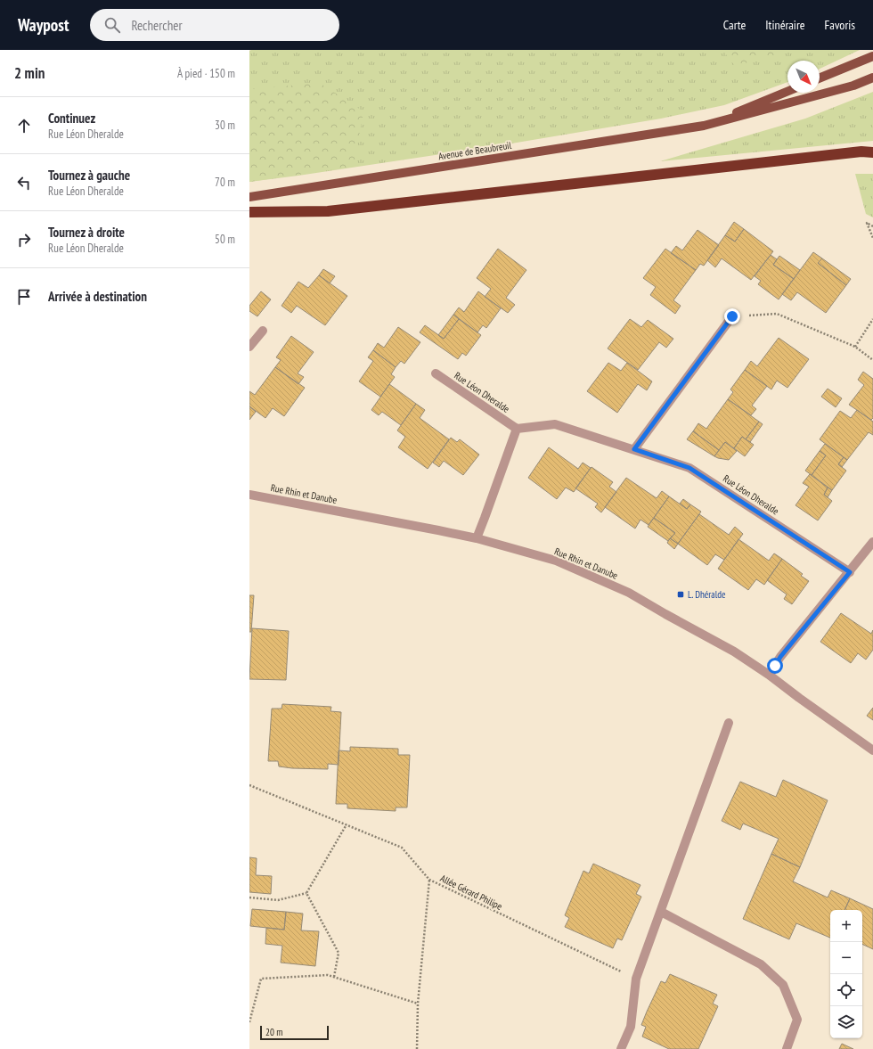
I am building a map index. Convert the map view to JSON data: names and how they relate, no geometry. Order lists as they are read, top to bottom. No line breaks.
{"streets":{"main road":["Avenue de Beaubreuil"],"street":["Rue Léon Dheralde","Rue Rhin et Danube"],"path":["Allée Gérard Philipe"]},"places":{"transit":["L. Dhéralde"]},"scale_bar":"20 m","north":"bottom right","page":{"header":"Waypost","search":"Rechercher","nav":["Carte","Itinéraire","Favoris"],"heading":["2 min","À pied · 150 m"],"list":[["Continuez","Rue Léon Dheralde","30 m"],["Tournez à gauche","Rue Léon Dheralde","70 m"],["Tournez à droite","Rue Léon Dheralde","50 m"],"Arrivée à destination"],"map_buttons":["+","−"],"scale":"20 m"}}
